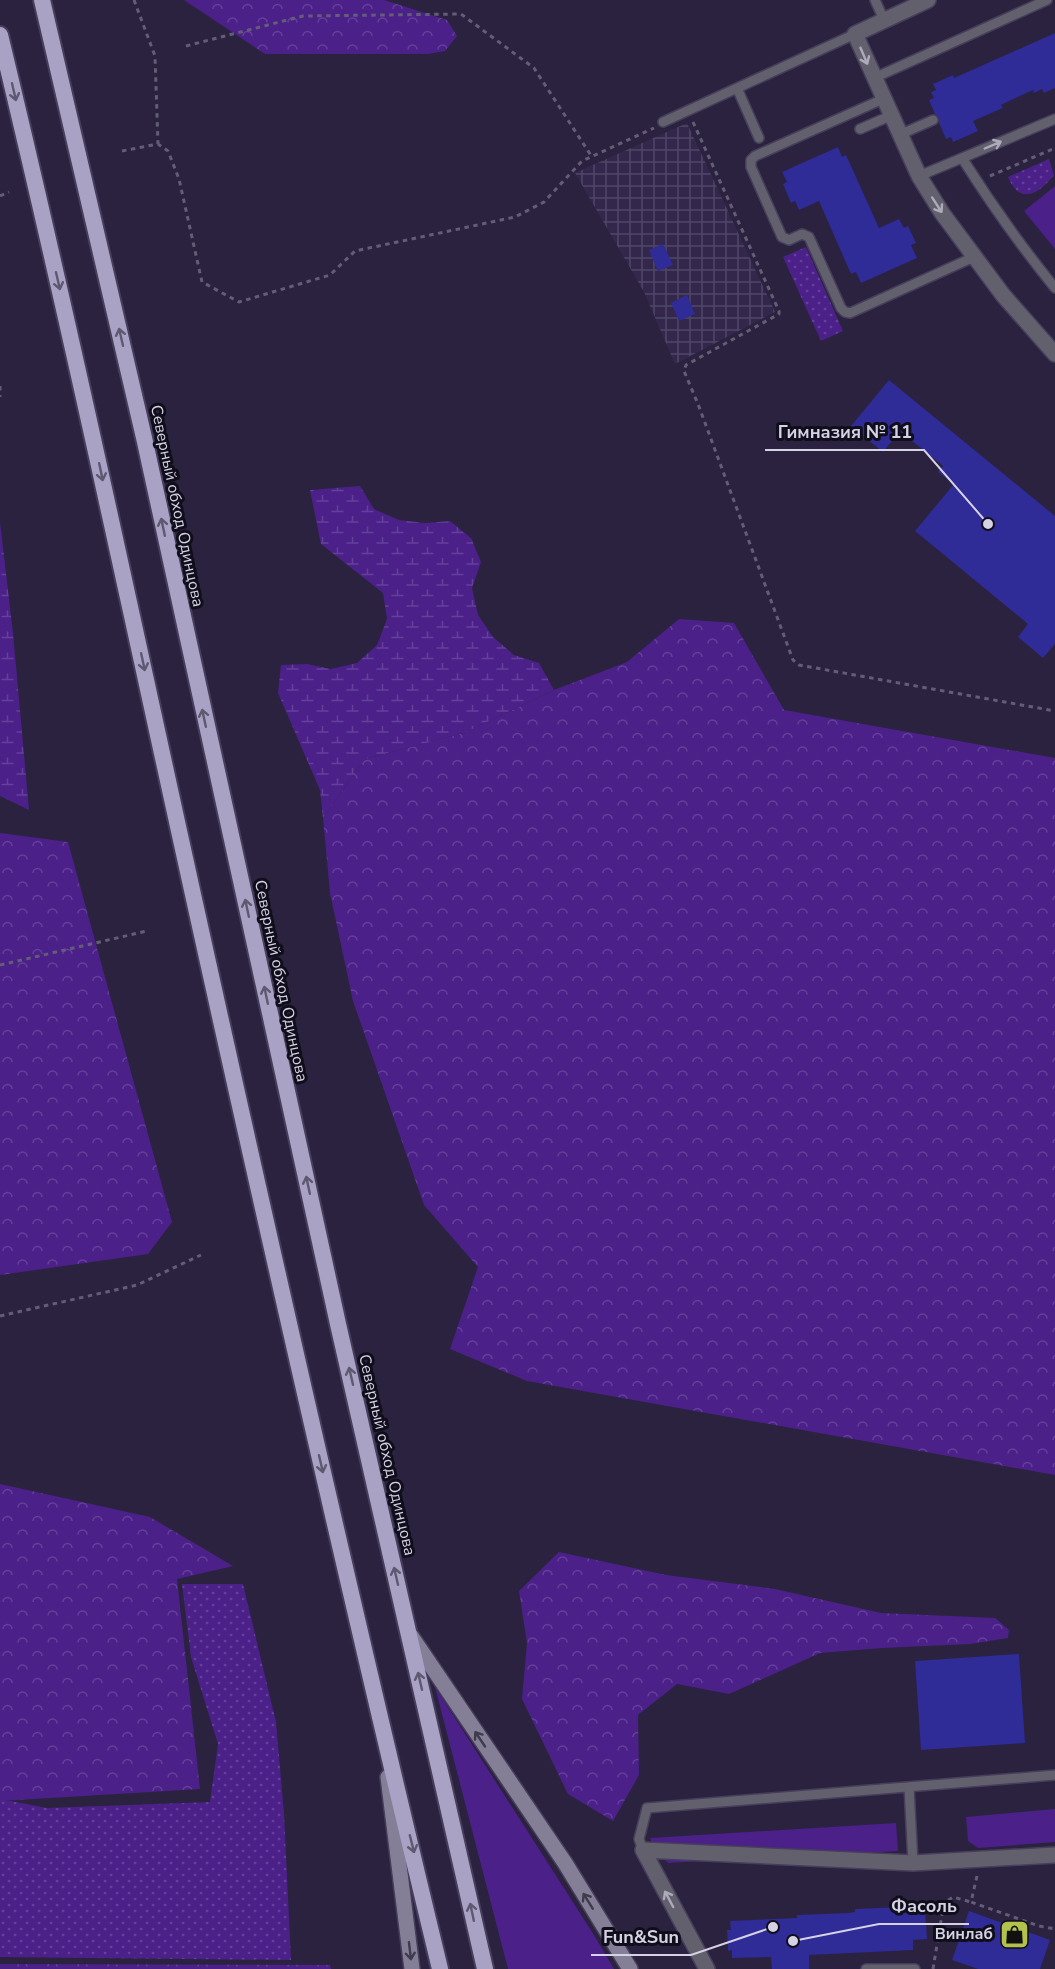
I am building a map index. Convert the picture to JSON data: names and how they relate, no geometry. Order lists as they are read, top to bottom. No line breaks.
{"streets":{"highway":["Северный обход Одинцова"]},"places":{"other":["Гимназия № 11","Fun&Sun","Фасоль"],"shop":["Винлаб"]}}
